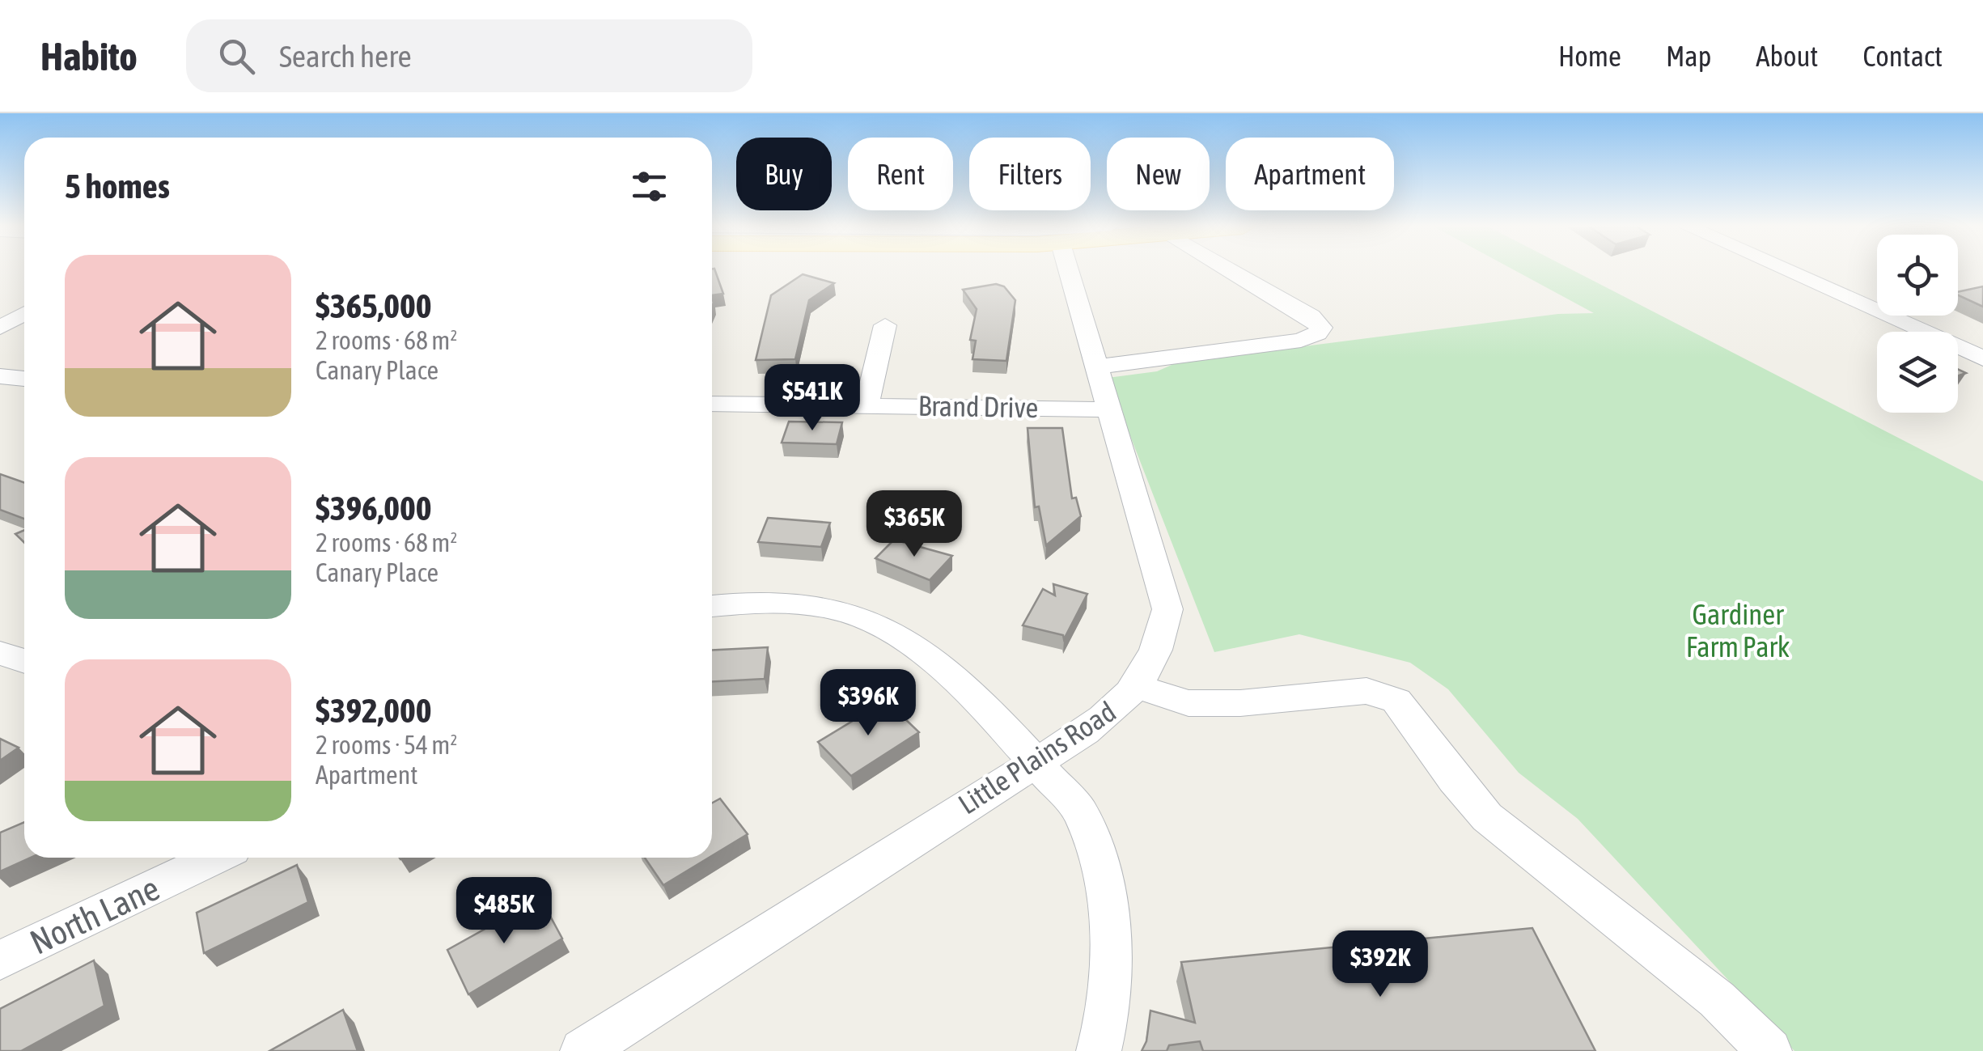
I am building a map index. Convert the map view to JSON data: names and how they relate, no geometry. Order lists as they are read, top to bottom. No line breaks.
{"streets":{"street":["Brand Drive","Little Plains Road","North Lane"]},"crossings":[["Brand Drive","Little Plains Road"]],"parks":["Gardiner Farm Park"],"page":{"header":"Habito","search":"Search here","nav":["Home","Map","About","Contact"],"chip":["Buy","Rent","Filters","New","Apartment"],"heading":"5 homes","list":[{"name":"$365,000","note":"2 rooms · 68 m² · Canary Place"},{"name":"$396,000","note":"2 rooms · 68 m² · Canary Place"},{"name":"$392,000","note":"2 rooms · 54 m² · Apartment"}],"price":["$541K","$365K","$396K","$485K","$392K"]}}
